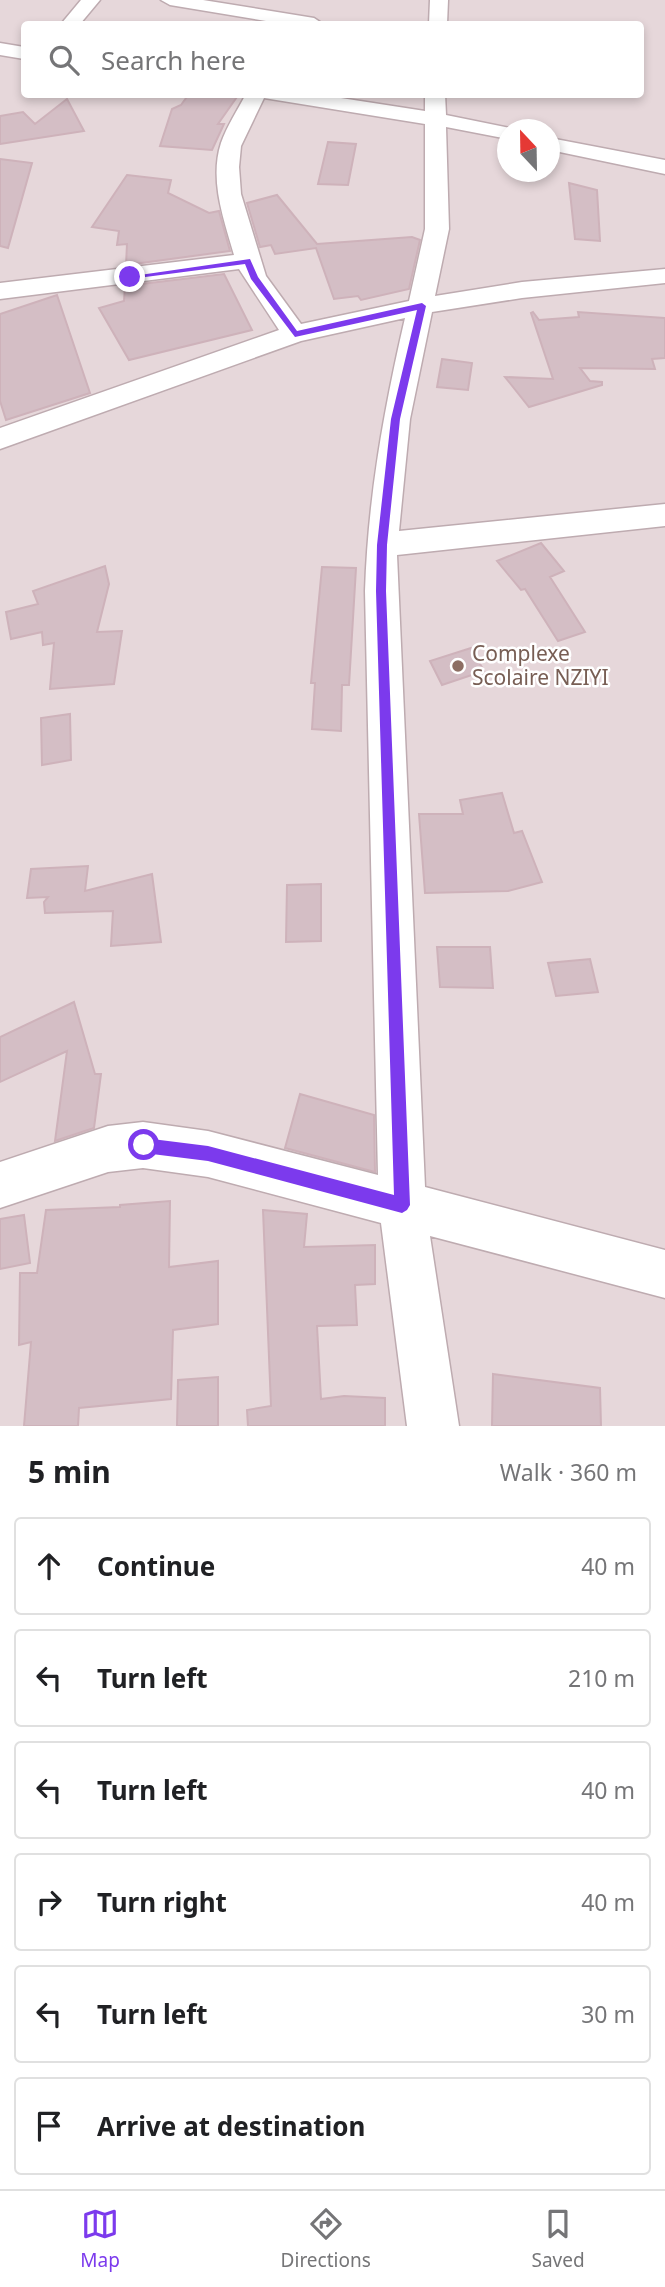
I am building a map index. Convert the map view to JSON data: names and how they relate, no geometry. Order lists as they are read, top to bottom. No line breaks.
{"places":["Complexe Scolaire NZIYI"],"north":"top","page":{"search":"Search here","heading":["5 min","Walk · 360 m"],"list":[["Continue","40 m"],["Turn left","210 m"],["Turn left","40 m"],["Turn right","40 m"],["Turn left","30 m"],"Arrive at destination"],"nav":["Map","Directions","Saved"]}}
